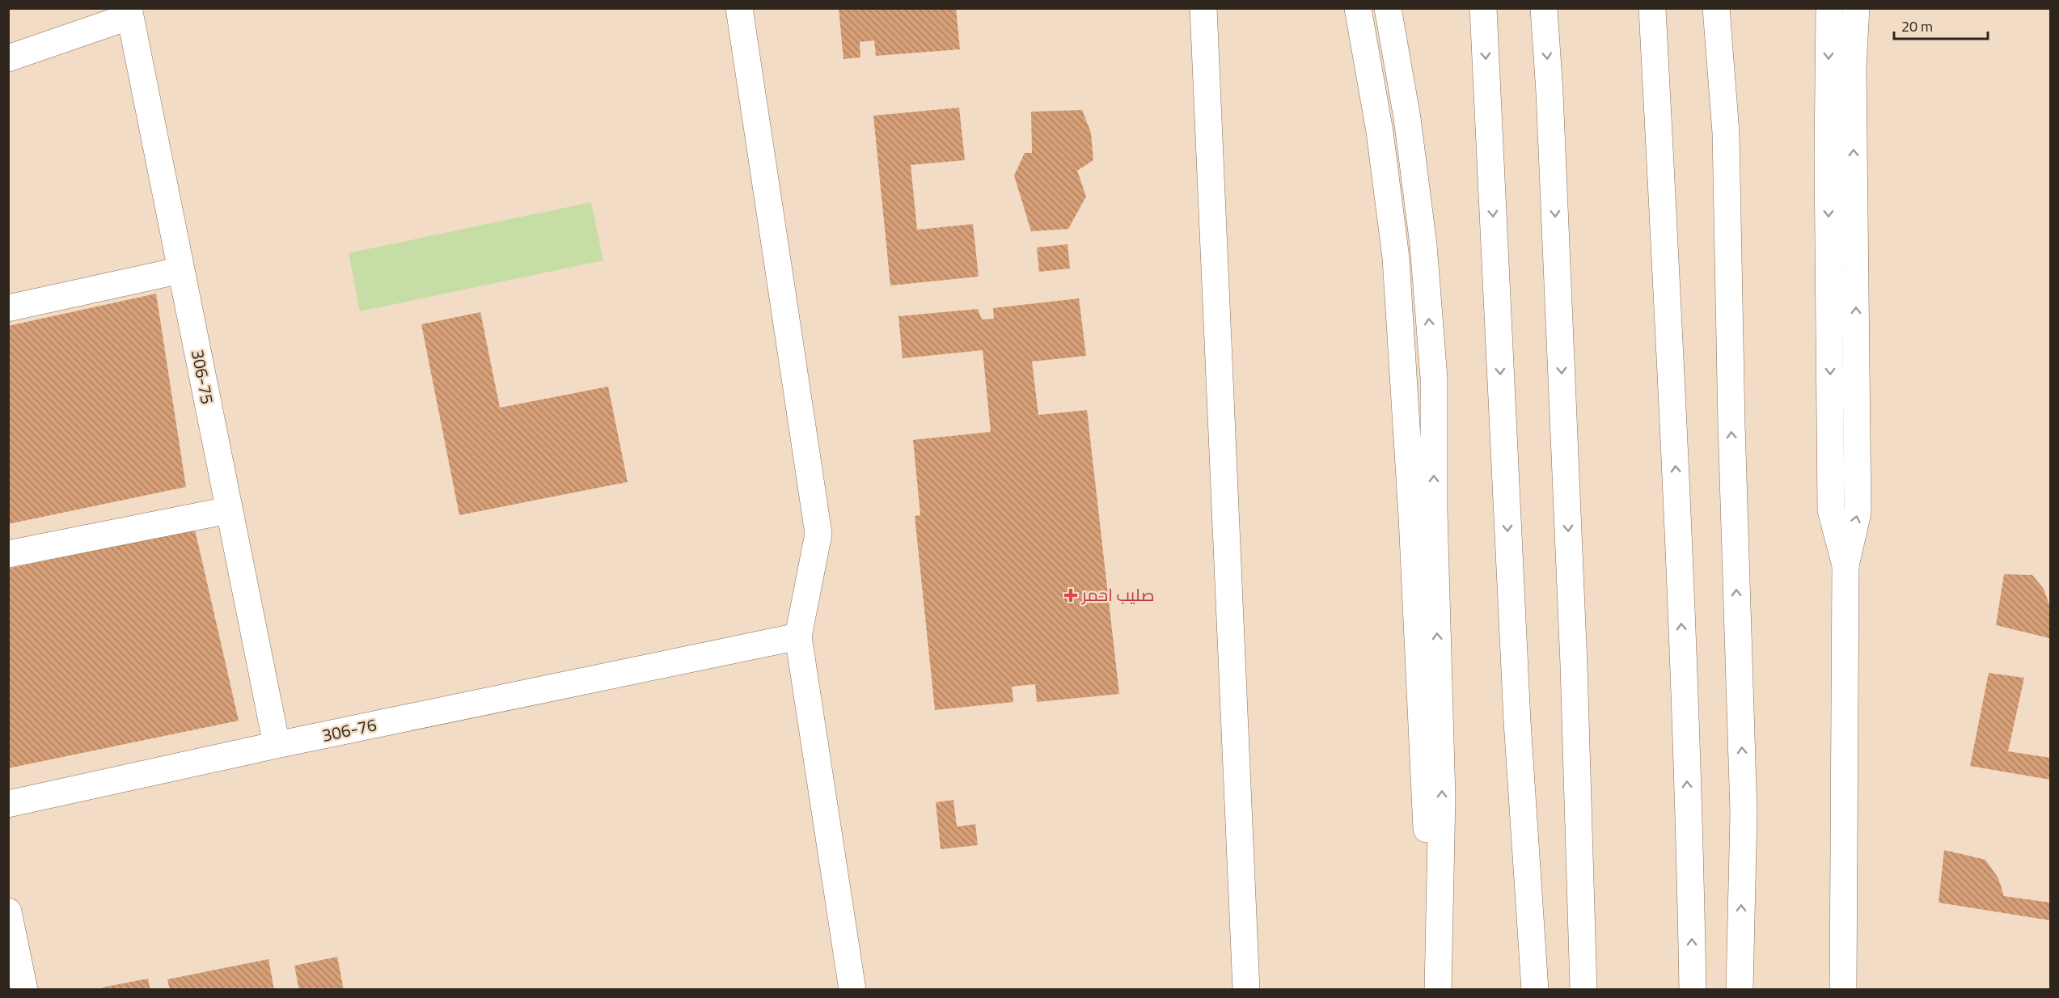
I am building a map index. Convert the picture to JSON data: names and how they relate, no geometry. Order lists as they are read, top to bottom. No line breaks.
{"streets":{"main road":["306-75","306-76"]},"crossings":[["306-75","306-76"]],"places":{"health":["صلیب احمر"]},"scale_bar":"20 m"}
